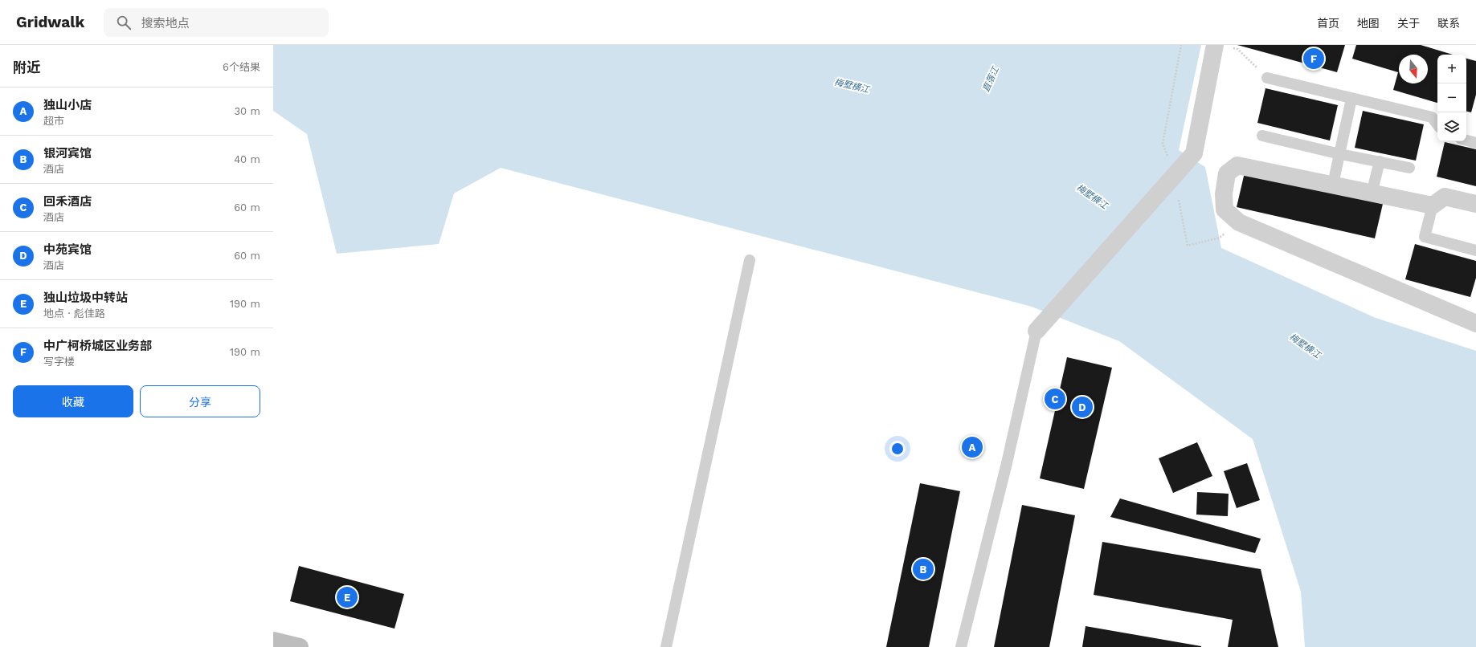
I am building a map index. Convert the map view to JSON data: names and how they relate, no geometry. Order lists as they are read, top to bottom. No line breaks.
{"water":["直落江","梅墅横江"],"north":"bottom","page":{"header":"Gridwalk","search":"搜索地点","nav":["首页","地图","关于","联系"],"heading":["附近","6个结果"],"pins":["F","C","D","A","B","E"],"map_buttons":["+","−"],"list":[{"mark":"A","name":"独山小店","note":"超市","value":"30 m"},{"mark":"B","name":"银河宾馆","note":"酒店","value":"40 m"},{"mark":"C","name":"回禾酒店","note":"酒店","value":"60 m"},{"mark":"D","name":"中苑宾馆","note":"酒店","value":"60 m"},{"mark":"E","name":"独山垃圾中转站","note":"地点 · 彪佳路","value":"190 m"},{"mark":"F","name":"中广柯桥城区业务部","note":"写字楼","value":"190 m"}],"buttons":["收藏","分享"]}}
